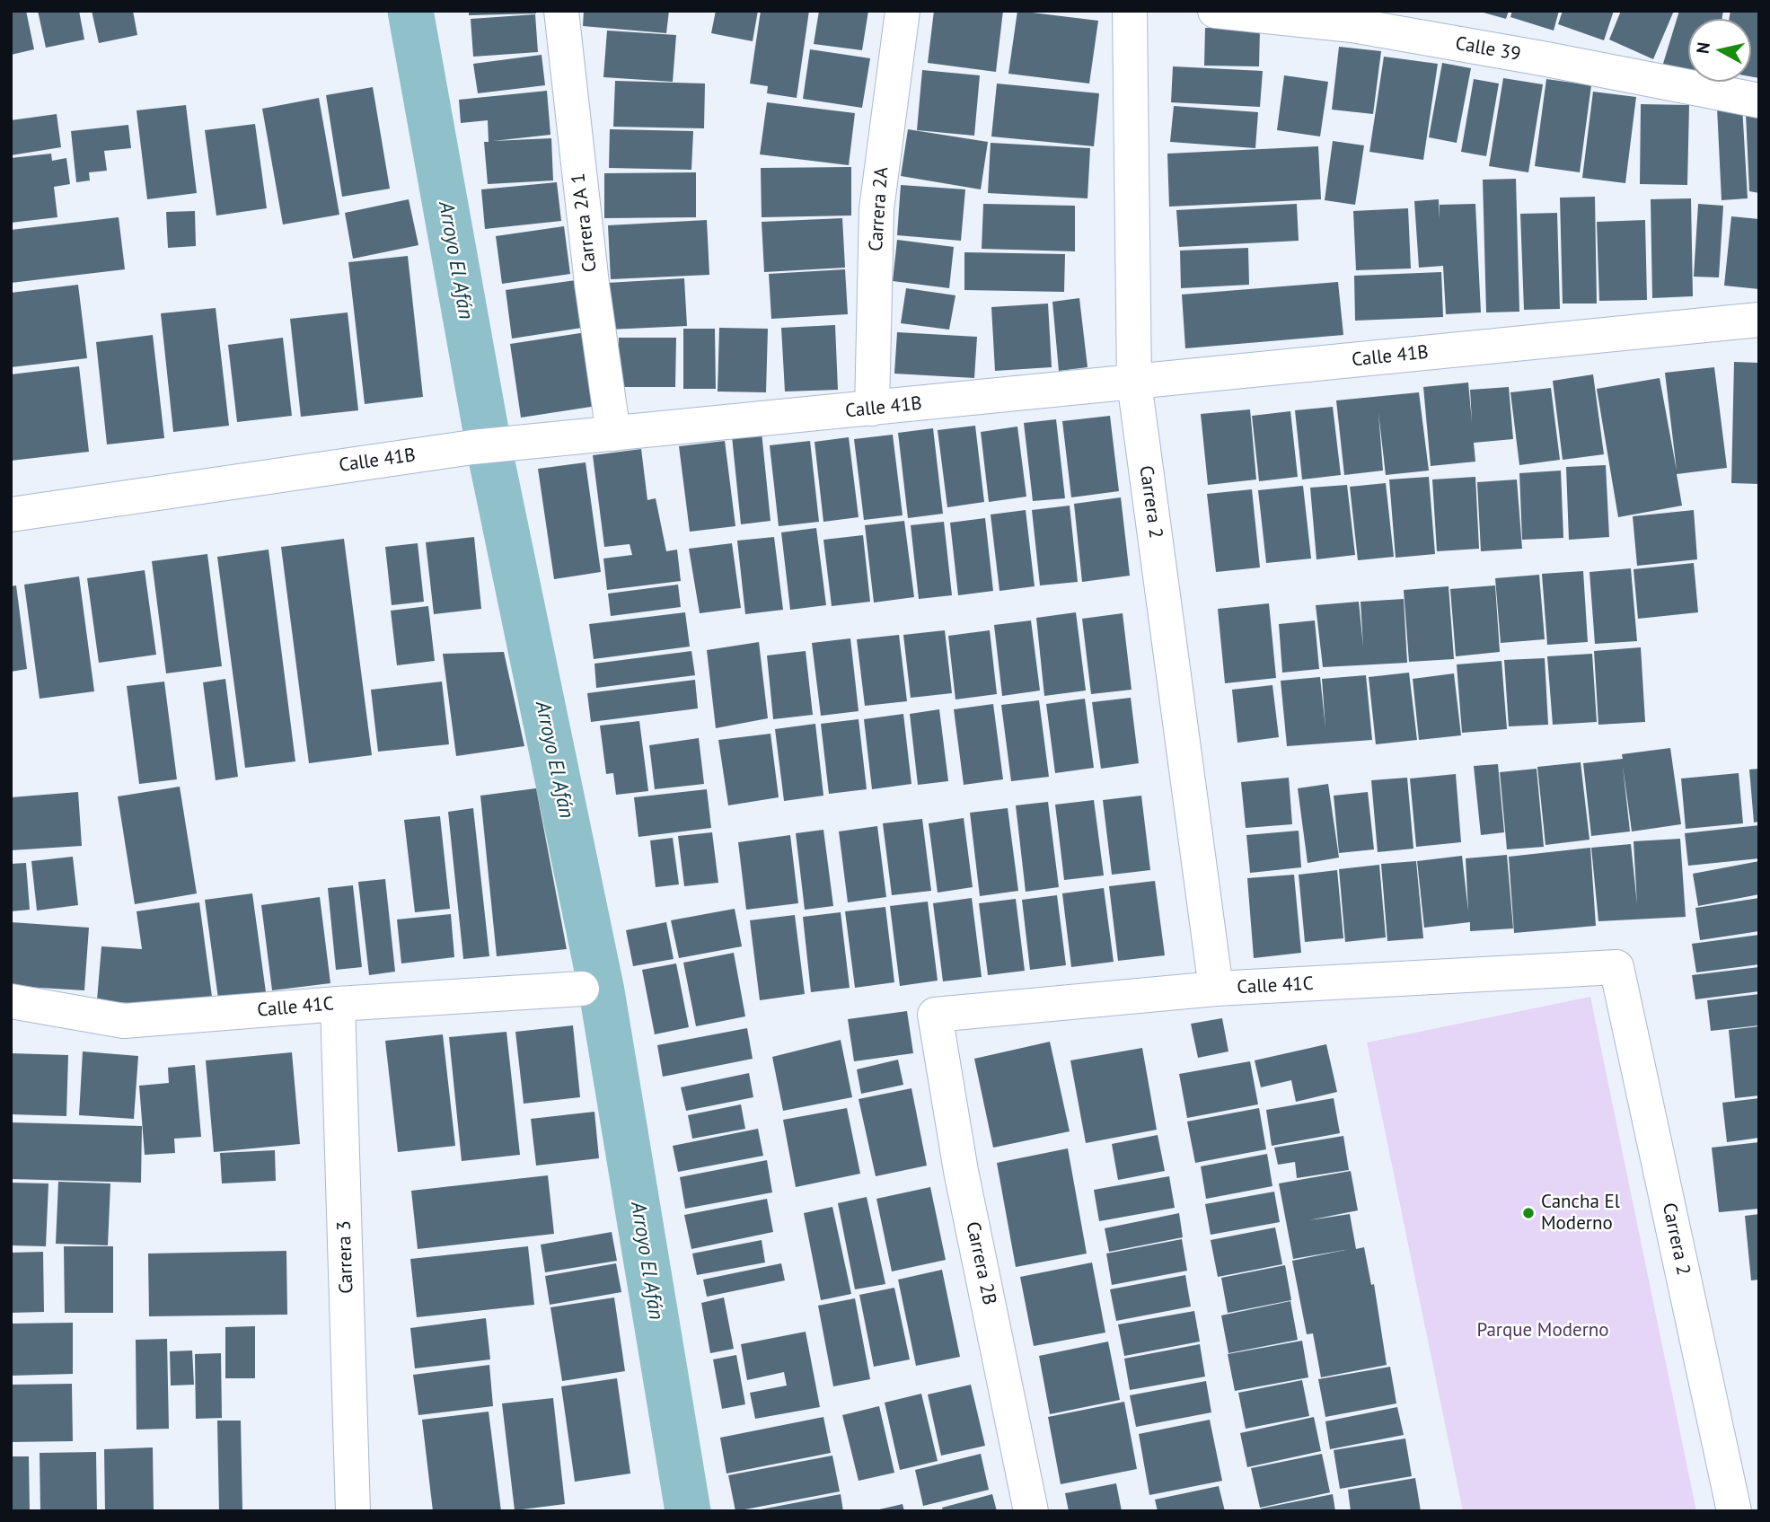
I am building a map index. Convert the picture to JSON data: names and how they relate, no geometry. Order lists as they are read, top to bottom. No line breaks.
{"streets":{"street":["Calle 39","Carrera 2A","Carrera 2A 1","Calle 41B","Carrera 2","Calle 41C","Carrera 3","Carrera 2B"]},"crossings":[["Carrera 2A","Calle 41B"],["Carrera 2A 1","Calle 41B"],["Calle 41B","Carrera 2"],["Carrera 2","Calle 41C"],["Calle 41C","Carrera 3"],["Calle 41C","Carrera 2B"]],"water":["Arroyo El Afán"],"parks":["Parque Moderno"],"places":["Cancha El Moderno"],"north":"left"}
